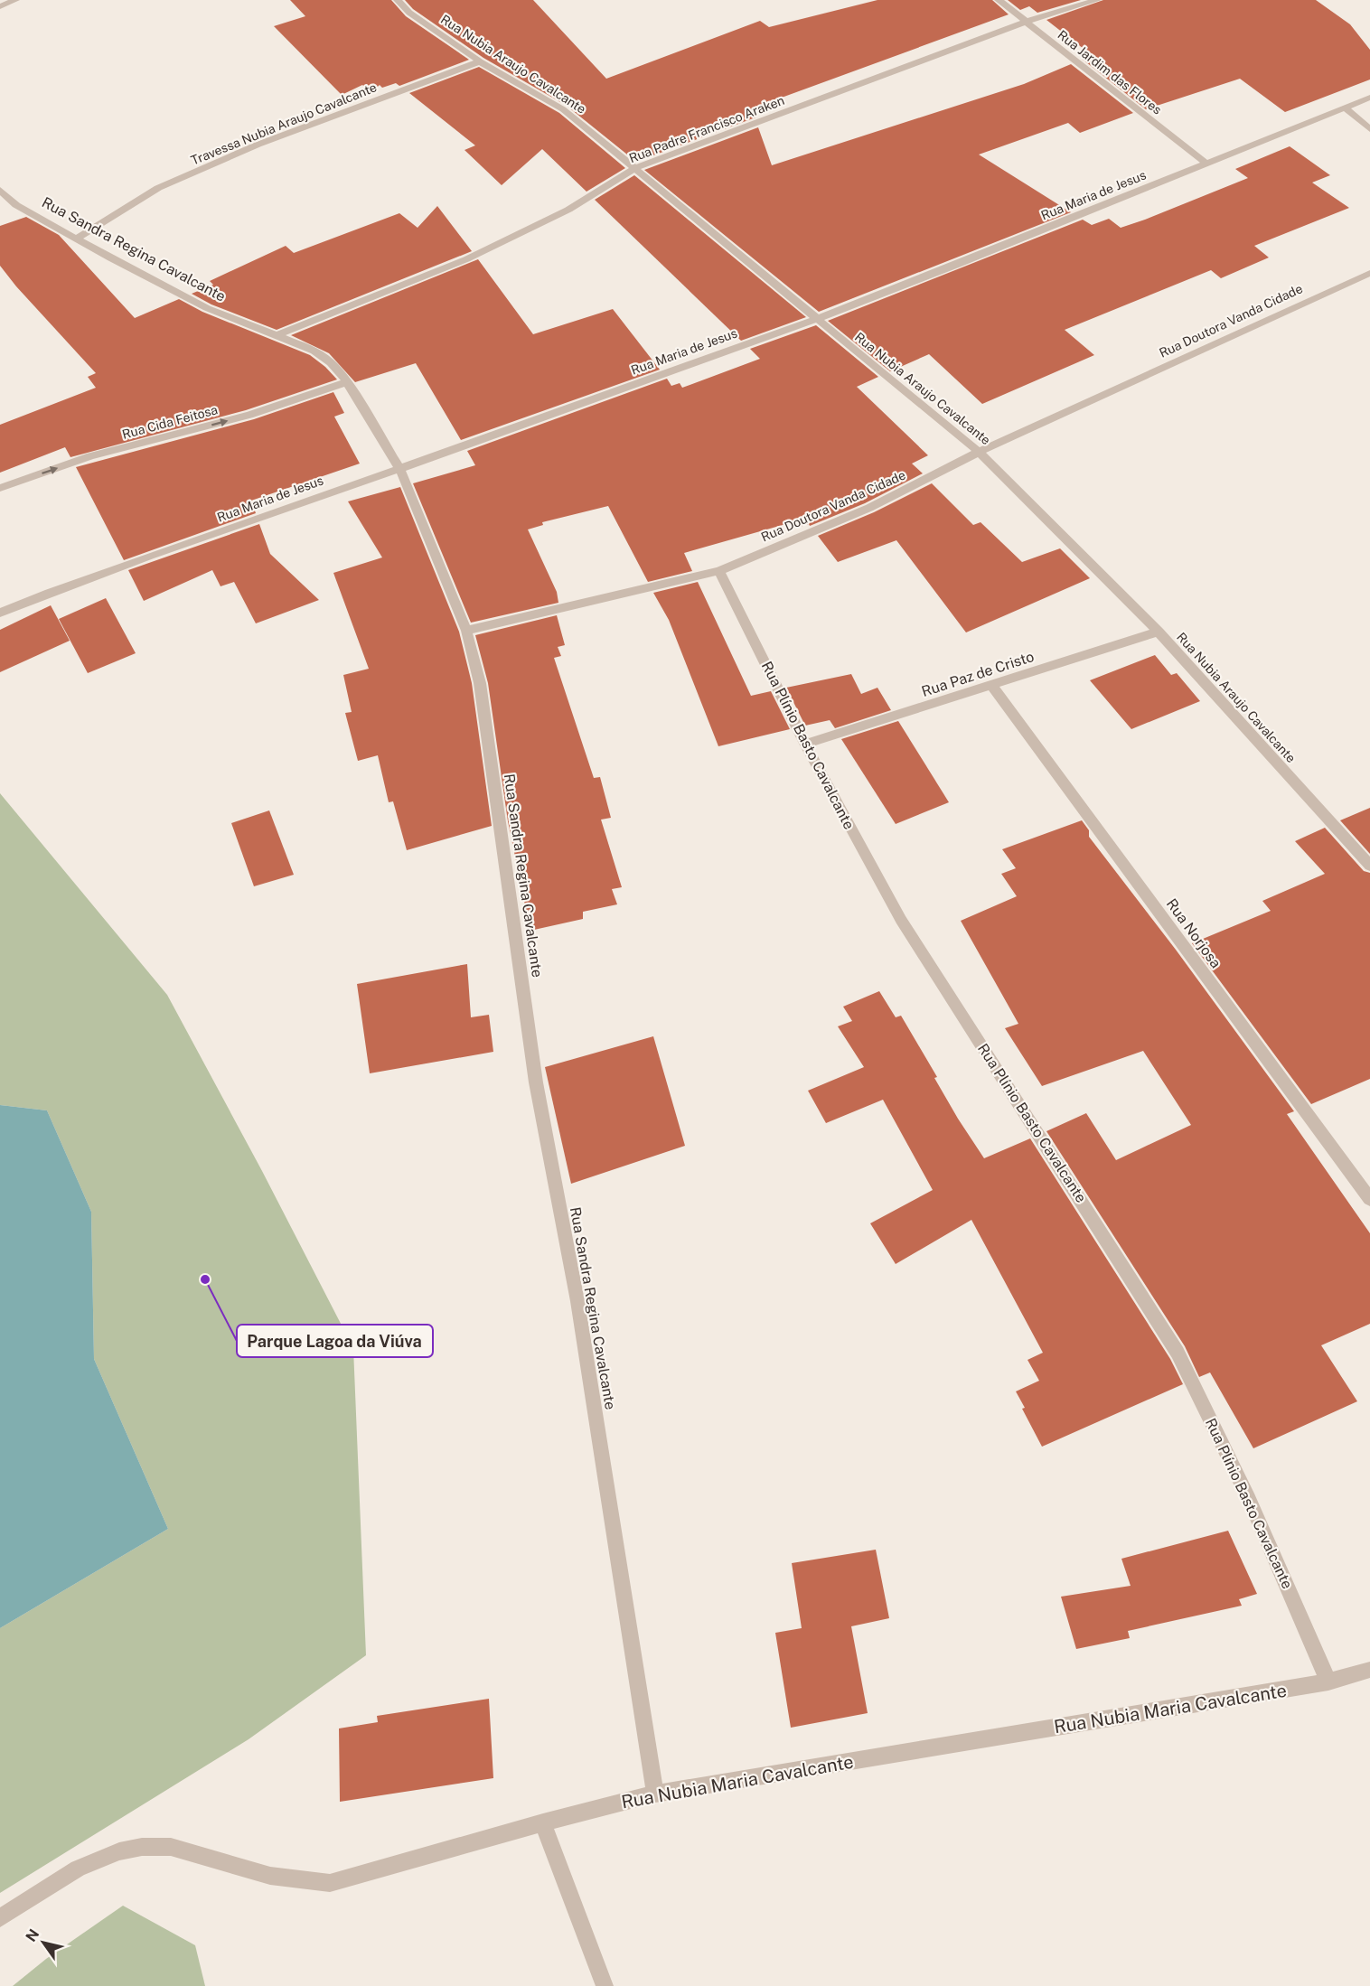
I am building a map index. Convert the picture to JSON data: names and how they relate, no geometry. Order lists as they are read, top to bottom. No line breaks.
{"streets":{"street":["Rua Nubia Araujo Cavalcante","Rua Jardim das Flores","Travessa Nubia Araujo Cavalcante","Rua Padre Francisco Araken","Rua Maria de Jesus","Rua Sandra Regina Cavalcante","Rua Doutora Vanda Cidade","Rua Cida Feitosa","Rua Paz de Cristo","Rua Plínio Basto Cavalcante","Rua Norjosa","Rua Nubia Maria Cavalcante"]},"crossings":[["Rua Nubia Araujo Cavalcante","Travessa Nubia Araujo Cavalcante"],["Rua Nubia Araujo Cavalcante","Rua Padre Francisco Araken"],["Rua Nubia Araujo Cavalcante","Rua Maria de Jesus"],["Rua Nubia Araujo Cavalcante","Rua Doutora Vanda Cidade"],["Rua Nubia Araujo Cavalcante","Rua Paz de Cristo"],["Rua Jardim das Flores","Rua Padre Francisco Araken"],["Rua Jardim das Flores","Rua Maria de Jesus"],["Travessa Nubia Araujo Cavalcante","Rua Sandra Regina Cavalcante"],["Rua Padre Francisco Araken","Rua Sandra Regina Cavalcante"],["Rua Maria de Jesus","Rua Sandra Regina Cavalcante"],["Rua Sandra Regina Cavalcante","Rua Doutora Vanda Cidade"],["Rua Sandra Regina Cavalcante","Rua Cida Feitosa"],["Rua Sandra Regina Cavalcante","Rua Nubia Maria Cavalcante"],["Rua Doutora Vanda Cidade","Rua Plínio Basto Cavalcante"],["Rua Paz de Cristo","Rua Plínio Basto Cavalcante"],["Rua Paz de Cristo","Rua Norjosa"],["Rua Plínio Basto Cavalcante","Rua Nubia Maria Cavalcante"]],"one_way":["Rua Cida Feitosa"],"places":["Parque Lagoa da Viúva"],"north":"top left"}
